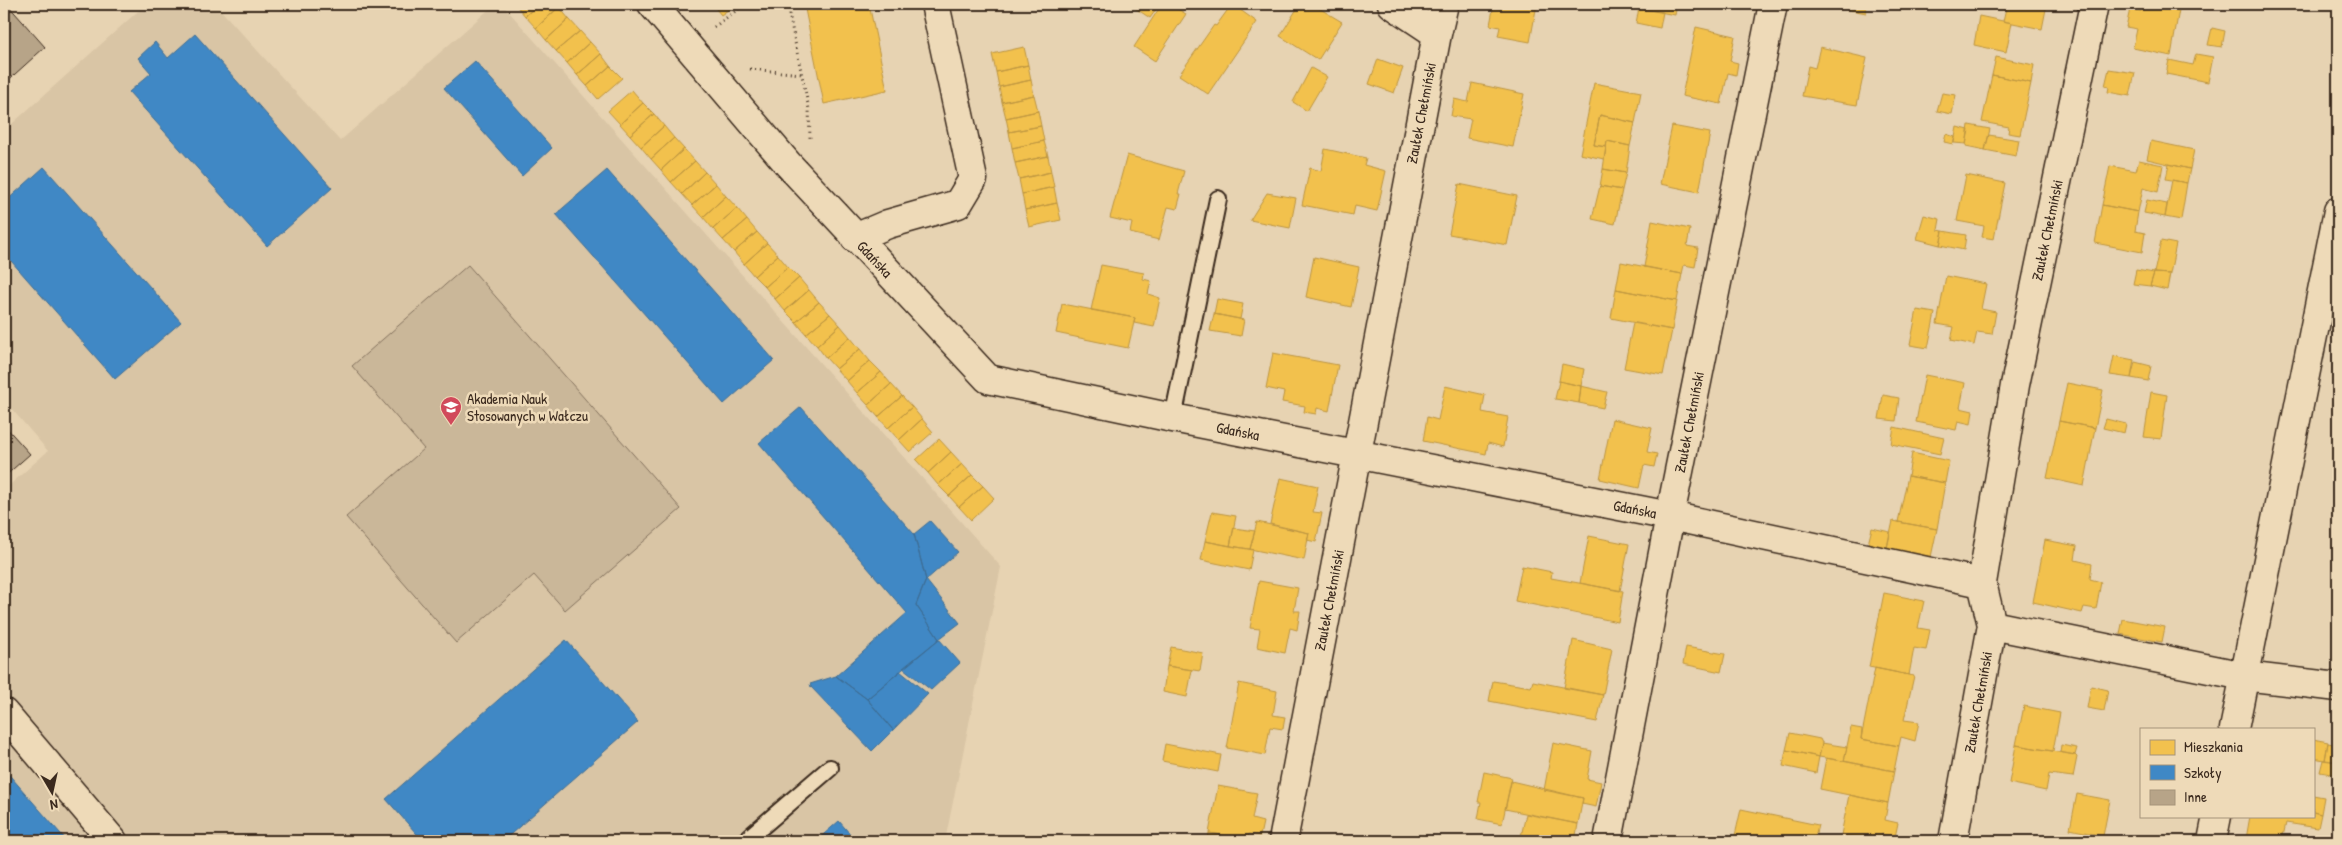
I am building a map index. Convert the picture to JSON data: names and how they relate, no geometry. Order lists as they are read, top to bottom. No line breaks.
{"streets":{"street":["Zaułek Chełmiński","Gdańska"]},"crossings":[["Zaułek Chełmiński","Gdańska"]],"places":{"school or university":["Akademia Nauk Stosowanych w Wałczu"]},"legend":["Mieszkania","Szkoły","Inne"],"north":"bottom"}
